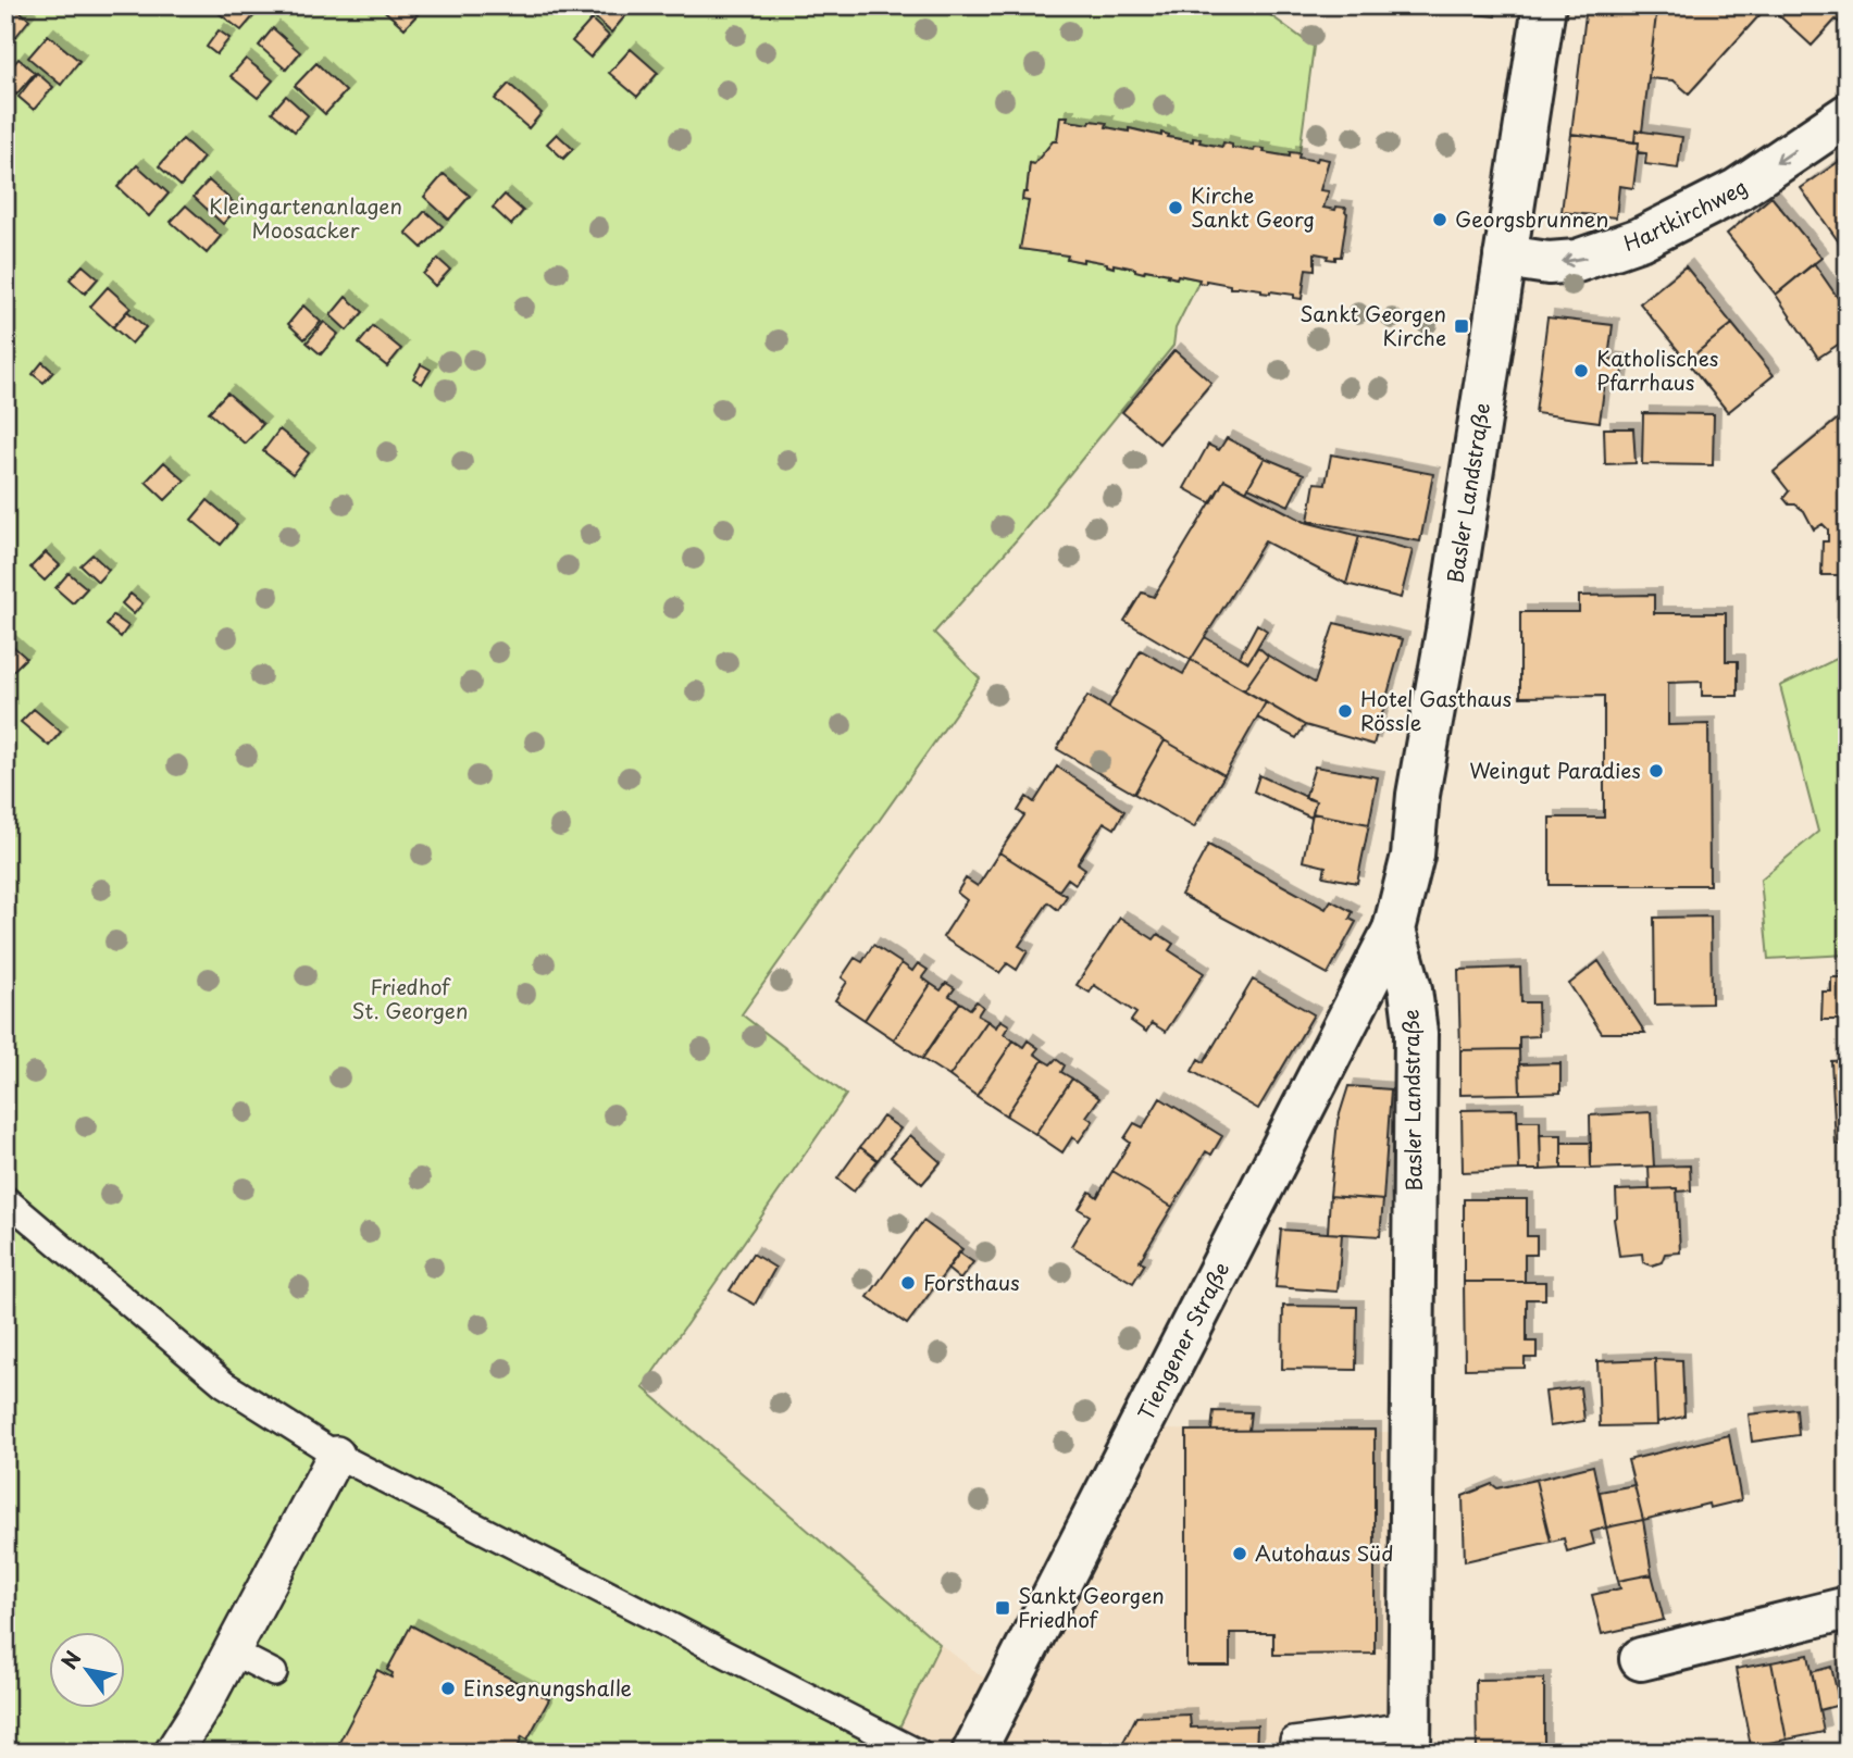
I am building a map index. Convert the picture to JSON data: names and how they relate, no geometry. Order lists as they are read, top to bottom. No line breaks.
{"streets":{"street":["Hartkirchweg","Basler Landstraße","Tiengener Straße"]},"crossings":[["Hartkirchweg","Basler Landstraße"],["Basler Landstraße","Tiengener Straße"]],"one_way":["Hartkirchweg"],"parks":["Kleingartenanlagen Moosacker","Friedhof St. Georgen"],"places":{"other":["Kirche Sankt Georg","Georgsbrunnen","Katholisches Pfarrhaus","Hotel Gasthaus Rössle","Weingut Paradies","Forsthaus","Autohaus Süd","Einsegnungshalle"],"transit":["Sankt Georgen Kirche","Sankt Georgen Friedhof"]},"north":"top left"}
